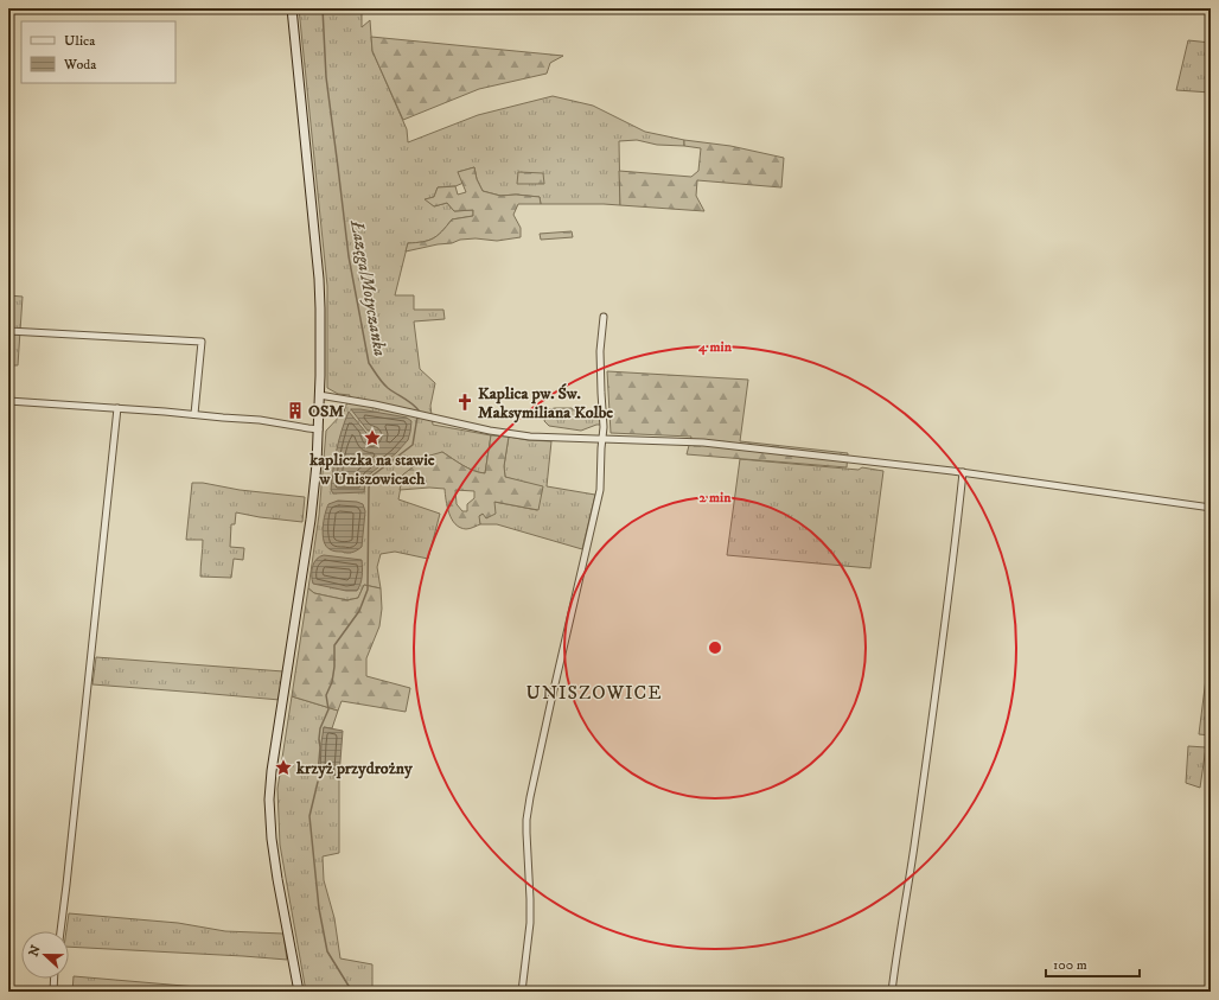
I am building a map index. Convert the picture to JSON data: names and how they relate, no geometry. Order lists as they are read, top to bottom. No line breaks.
{"districts":["UNISZOWICE"],"water":["Łazęga/Motyczanka"],"places":{"church":["Kaplica pw. Św. Maksymiliana Kolbe"],"building":["OSM"],"place":["kapliczka na stawie w Uniszowicach","krzyż przydrożny"]},"legend":["Ulica","Woda"],"scale_bar":"100 m","north":"left","rings":["4 min","2 min"]}
